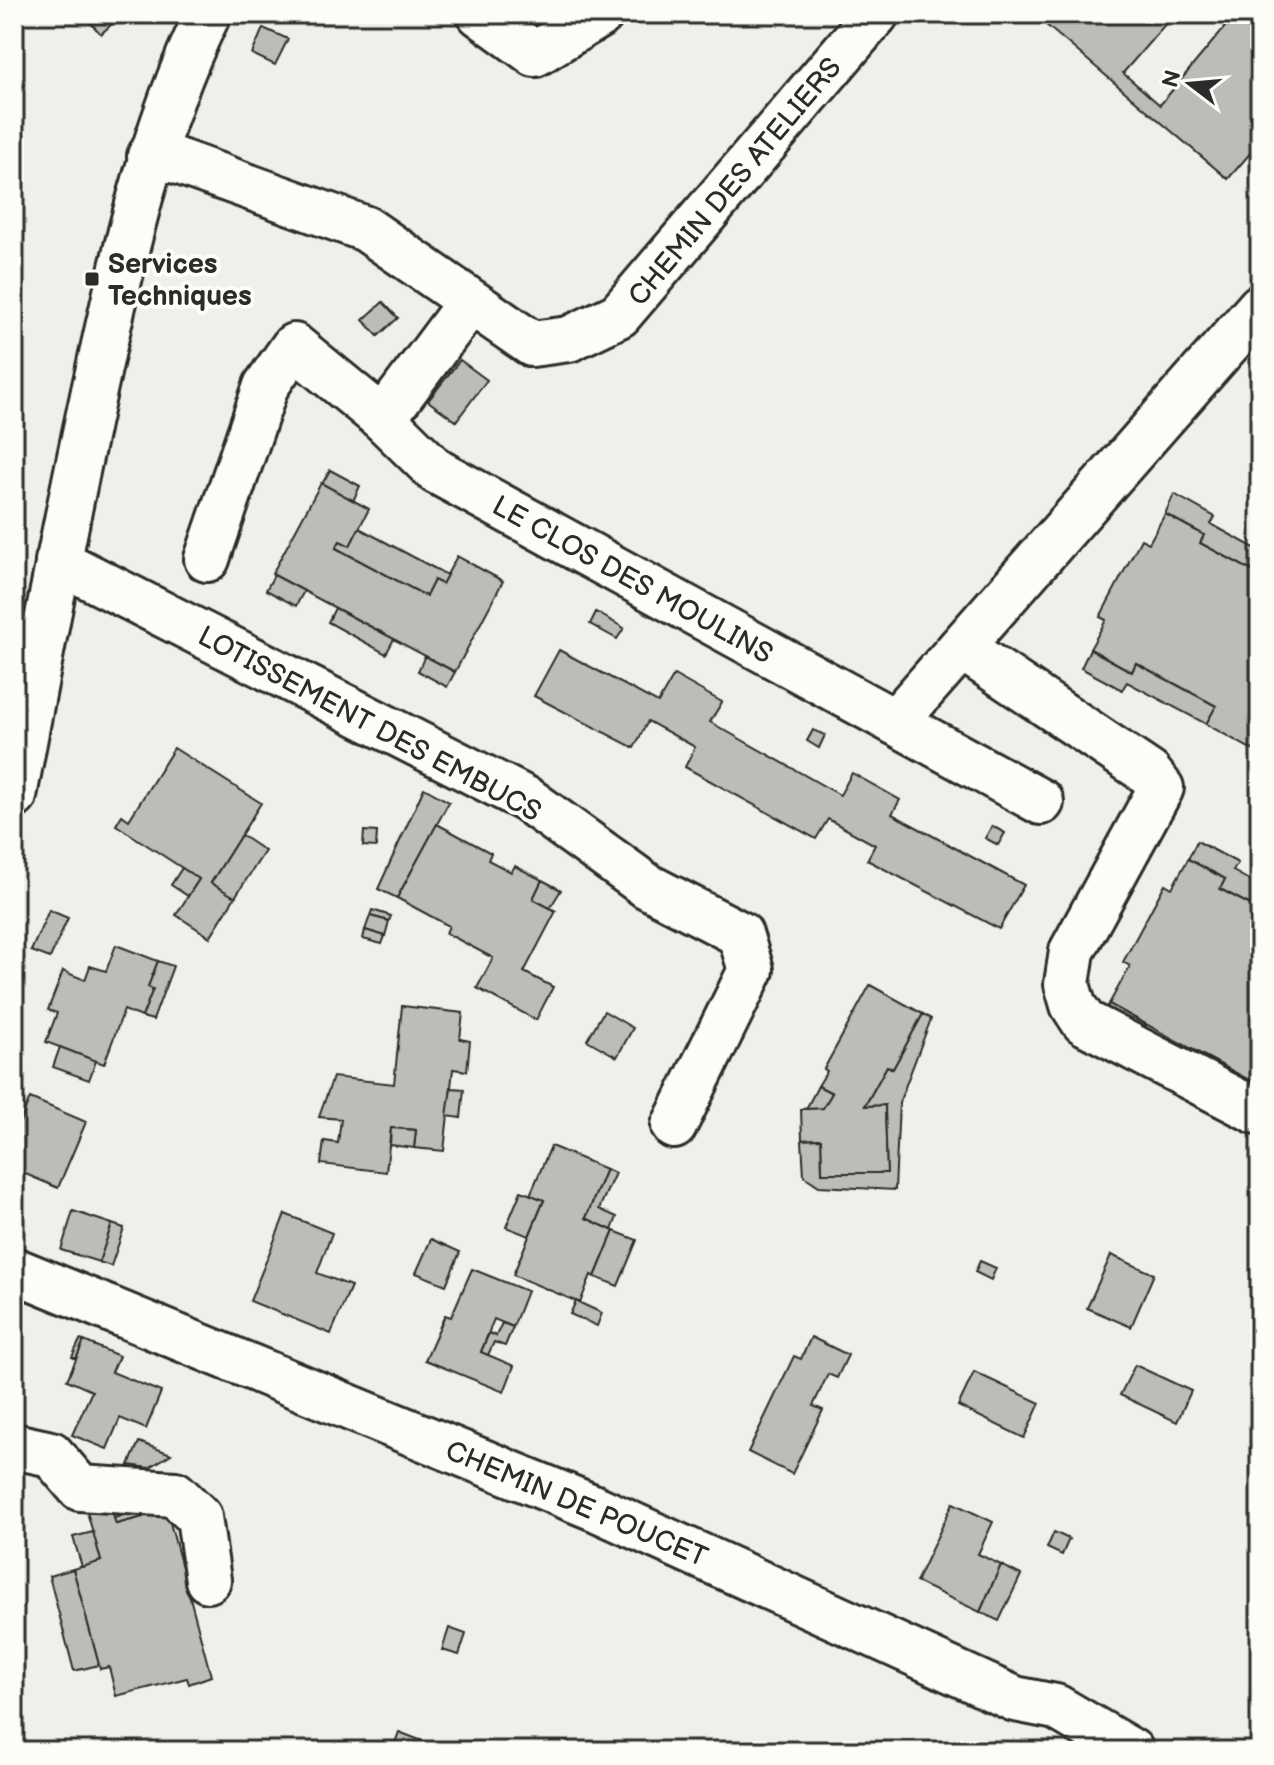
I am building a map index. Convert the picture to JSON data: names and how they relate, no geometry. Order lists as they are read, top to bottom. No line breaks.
{"streets":{"street":["CHEMIN DES ATELIERS","LE CLOS DES MOULINS","LOTISSEMENT DES EMBUCS","CHEMIN DE POUCET"]},"places":{"transit":["Services Techniques"]},"north":"left"}
